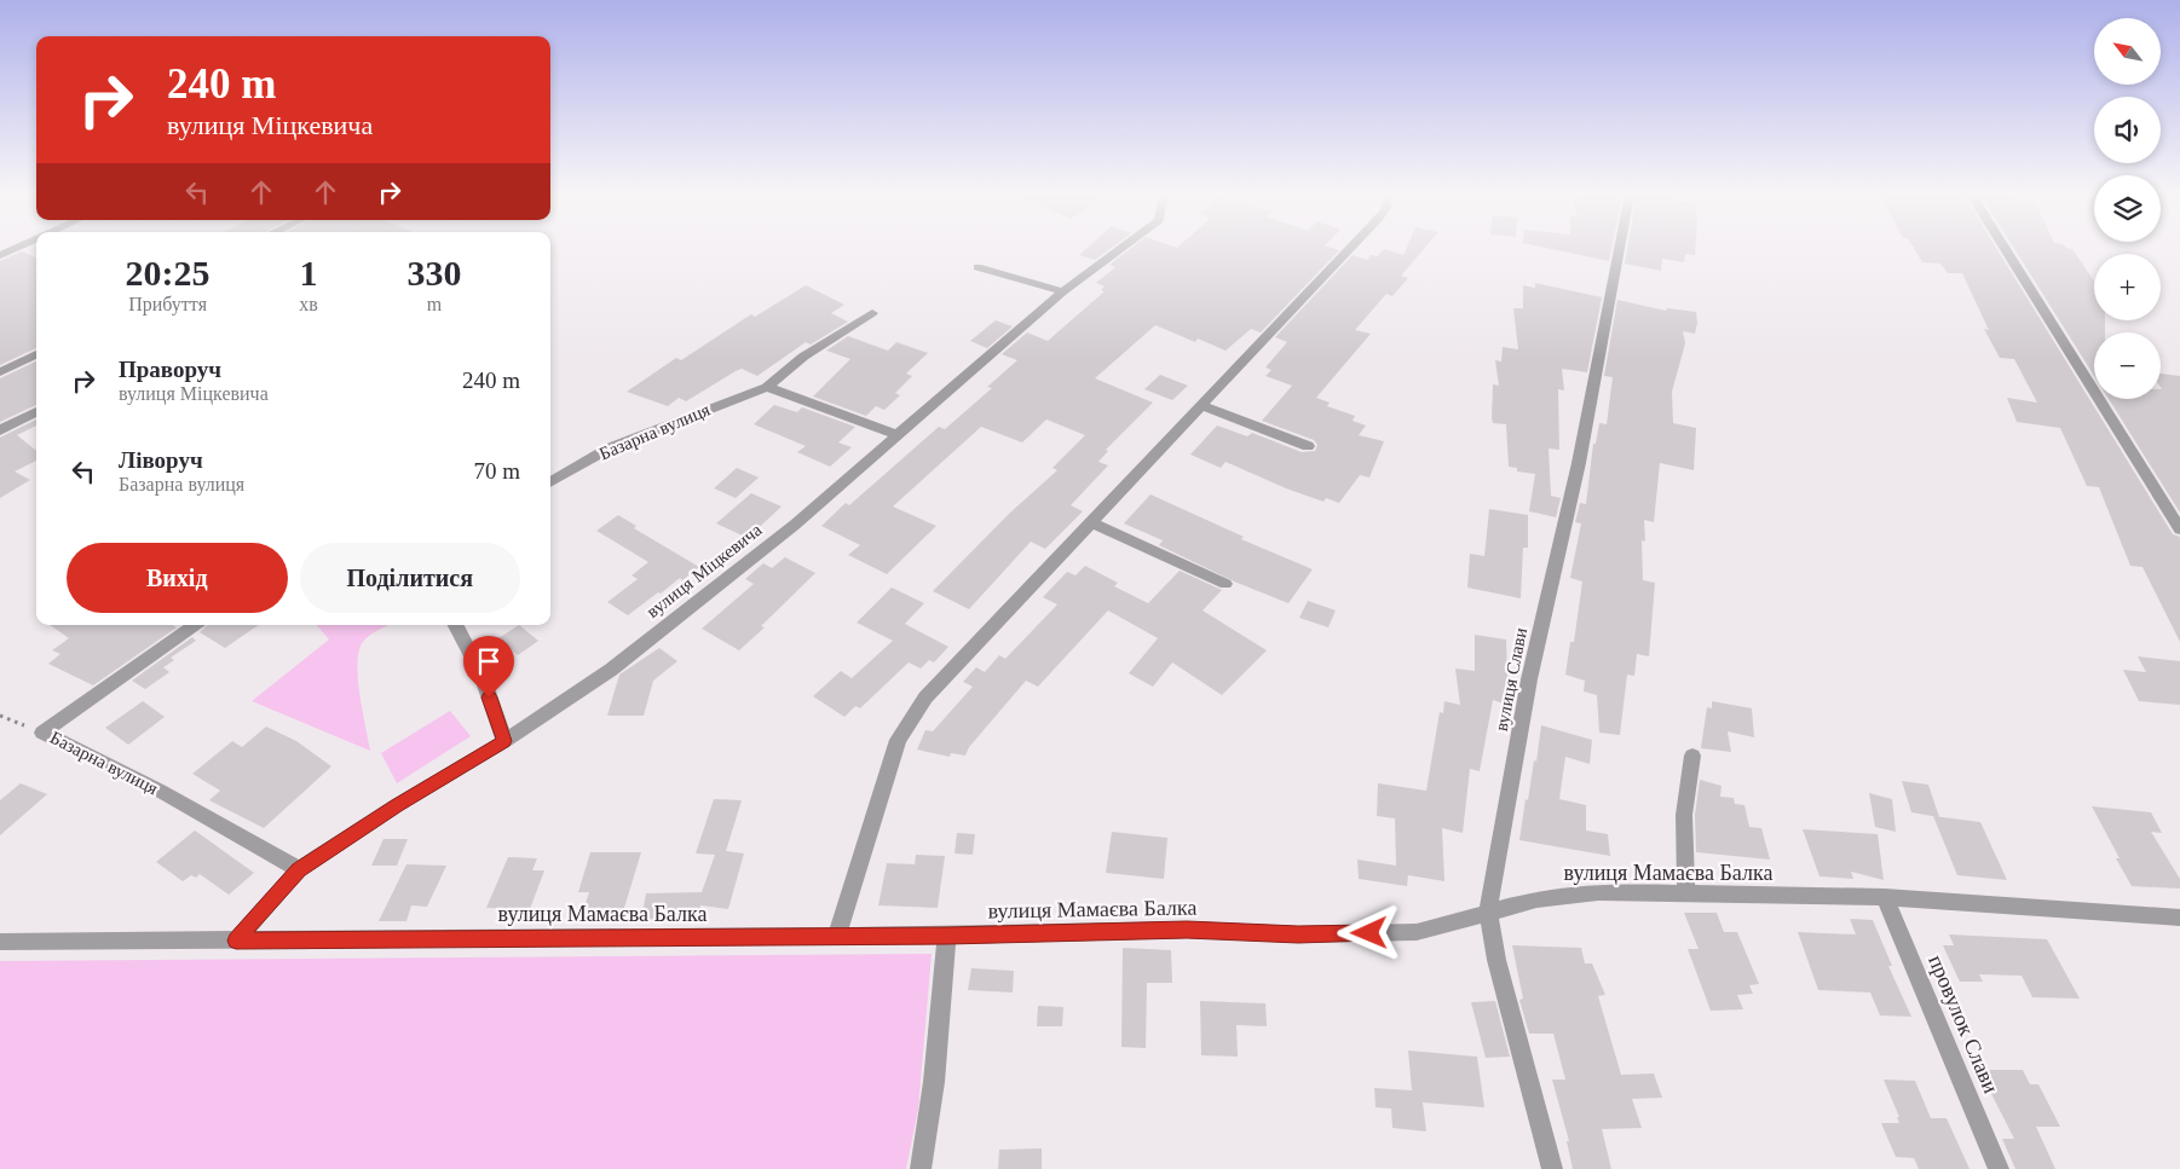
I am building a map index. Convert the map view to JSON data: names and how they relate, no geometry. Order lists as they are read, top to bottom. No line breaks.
{"streets":{"street":["Базарна вулиця","вулиця Міцкевича","вулиця Слави","вулиця Мамаєва Балка","провулок Слави"]},"crossings":[["Базарна вулиця","вулиця Міцкевича"],["вулиця Міцкевича","вулиця Мамаєва Балка"],["вулиця Слави","вулиця Мамаєва Балка"],["вулиця Мамаєва Балка","провулок Слави"]],"north":"top left","page":{"map_buttons":["+","−"],"turn":["240 m","вулиця Міцкевича"],"eta":["20:25","Прибуття","1","хв","330","m"],"list":[{"name":"Праворуч","note":"вулиця Міцкевича","value":"240 m"},{"name":"Ліворуч","note":"Базарна вулиця","value":"70 m"}],"buttons":["Вихід","Поділитися"]}}
